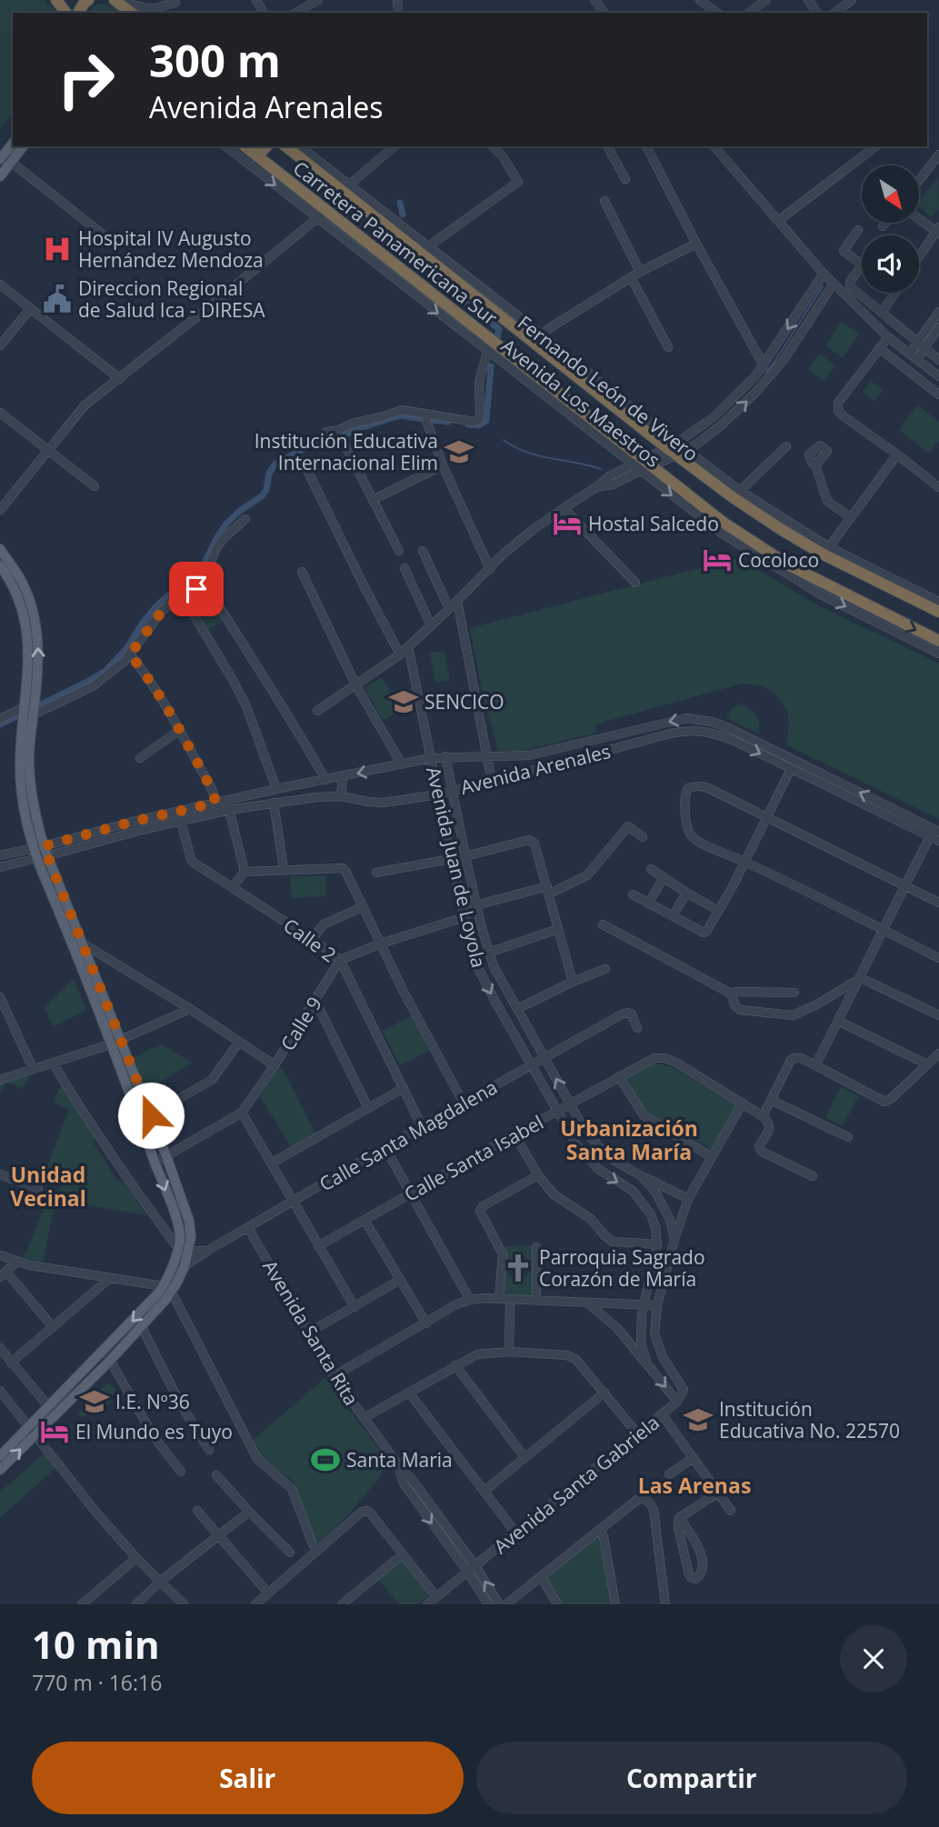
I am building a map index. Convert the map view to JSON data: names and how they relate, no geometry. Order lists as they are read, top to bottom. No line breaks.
{"streets":{"highway":["Carretera Panamericana Sur"],"street":["Fernando León de Vivero","Avenida Los Maestros","Avenida Arenales","Avenida Juan de Loyola","Calle 2","Calle 9","Calle Santa Magdalena","Calle Santa Isabel","Avenida Santa Rita","Avenida Santa Gabriela"]},"crossings":[["Carretera Panamericana Sur","Fernando León de Vivero"],["Carretera Panamericana Sur","Avenida Los Maestros"],["Avenida Arenales","Avenida Juan de Loyola"],["Avenida Arenales","Calle 2"],["Avenida Juan de Loyola","Calle Santa Magdalena"],["Avenida Juan de Loyola","Calle Santa Isabel"],["Avenida Juan de Loyola","Avenida Santa Gabriela"],["Calle 2","Calle 9"],["Calle 2","Calle Santa Magdalena"],["Calle Santa Magdalena","Avenida Santa Rita"],["Avenida Santa Rita","Avenida Santa Gabriela"]],"one_way":["Avenida Los Maestros"],"districts":["Urbanización Santa María","Unidad Vecinal","Las Arenas"],"places":{"hospital":["Hospital IV Augusto Hernández Mendoza"],"public building":["Direccion Regional de Salud Ica - DIRESA"],"school or university":["Institución Educativa Internacional Elim","SENCICO","I.E. Nº36","Institución Educativa No. 22570"],"hotel":["Hostal Salcedo","Cocoloco","El Mundo es Tuyo"],"church":["Parroquia Sagrado Corazón de María"],"sports":["Santa Maria"]},"north":"bottom right","page":{"turn":["300 m","Avenida Arenales"],"heading":["10 min","770 m · 16:16"],"buttons":["Salir","Compartir"]}}
